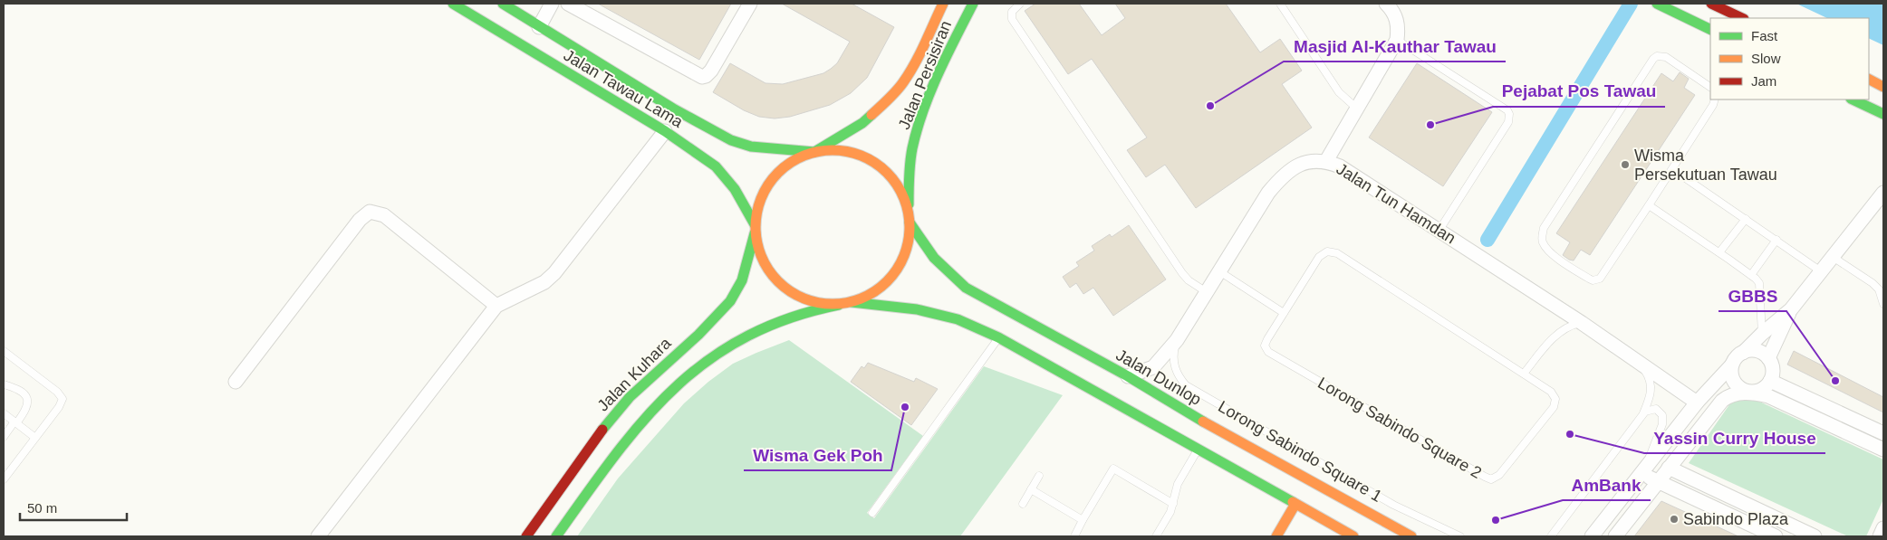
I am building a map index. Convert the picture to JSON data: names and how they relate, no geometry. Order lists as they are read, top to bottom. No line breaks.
{"streets":{"main road":["Jalan Persisiran","Jalan Tawau Lama","Jalan Kuhara","Jalan Dunlop"],"street":["Jalan Tun Hamdan"],"lane":["Lorong Sabindo Square 2","Lorong Sabindo Square 1"]},"crossings":[["Jalan Persisiran","Jalan Tawau Lama"],["Jalan Persisiran","Jalan Kuhara"],["Jalan Persisiran","Jalan Dunlop"],["Jalan Tawau Lama","Jalan Kuhara"],["Jalan Tawau Lama","Jalan Dunlop"],["Jalan Tun Hamdan","Jalan Dunlop"],["Jalan Tun Hamdan","Lorong Sabindo Square 1"],["Jalan Kuhara","Jalan Dunlop"]],"places":["Masjid Al-Kauthar Tawau","Pejabat Pos Tawau","Wisma Persekutuan Tawau","GBBS","Wisma Gek Poh","Yassin Curry House","Sabindo Plaza","AmBank"],"legend":["Fast","Slow","Jam"],"scale_bar":"50 m"}
